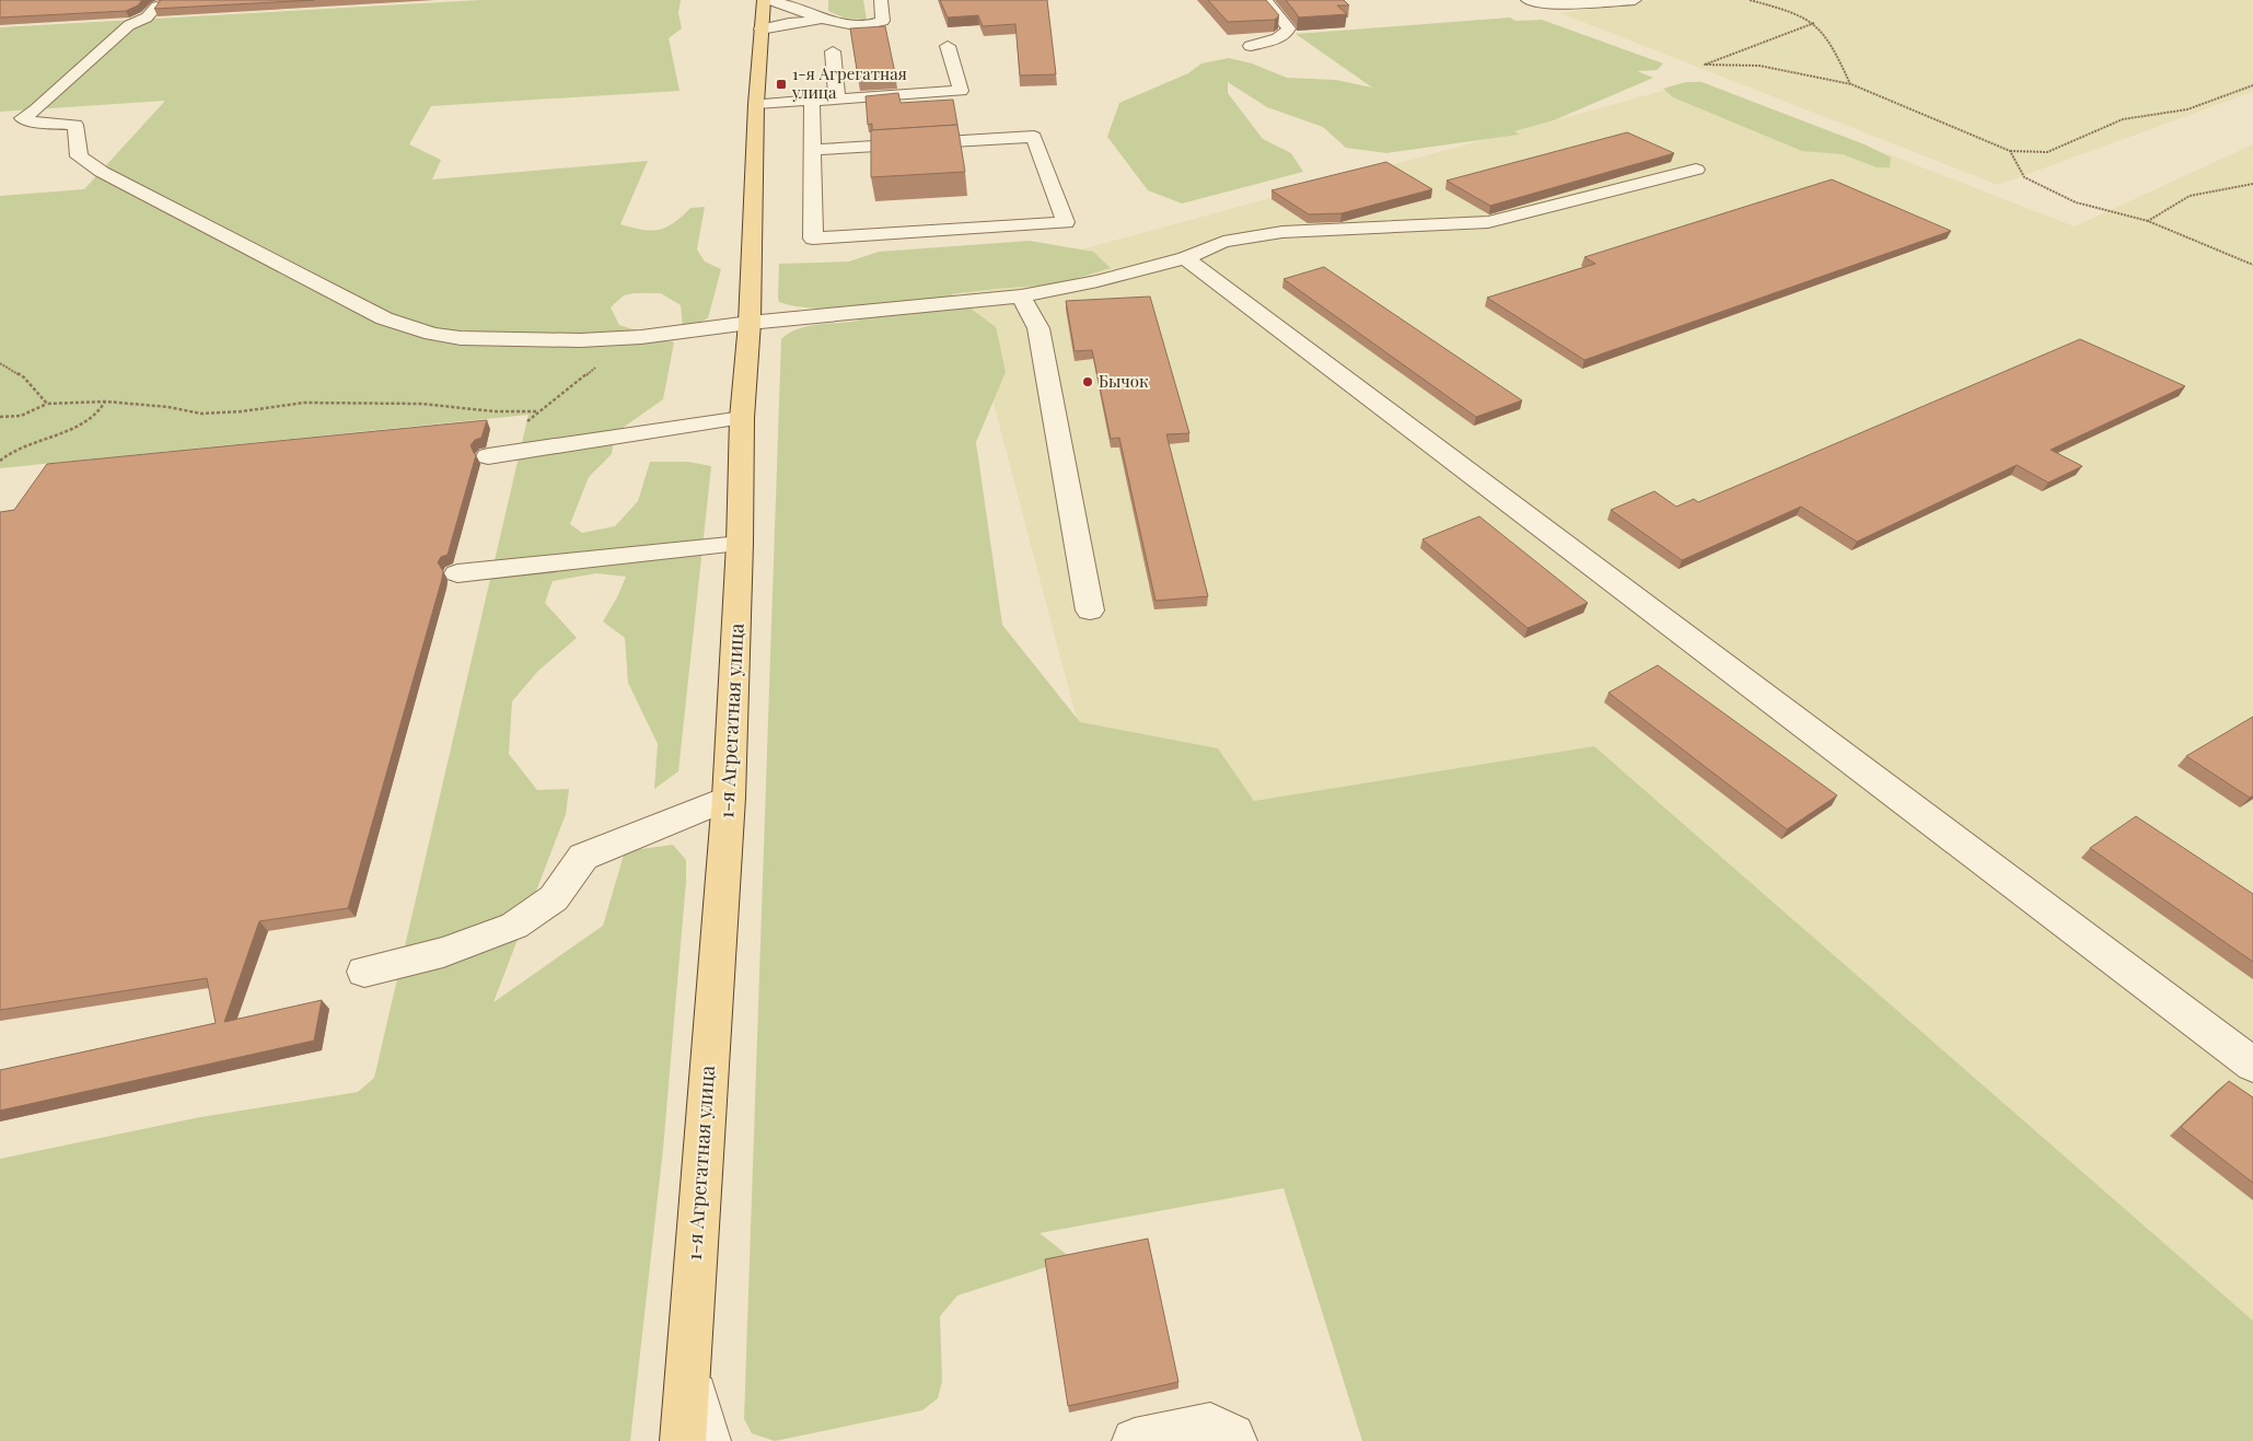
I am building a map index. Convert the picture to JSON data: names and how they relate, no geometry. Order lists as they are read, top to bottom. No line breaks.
{"streets":{"main road":["1-я Агрегатная улица"]},"places":{"transit":["1-я Агрегатная улица"],"other":["Бычок"]}}
